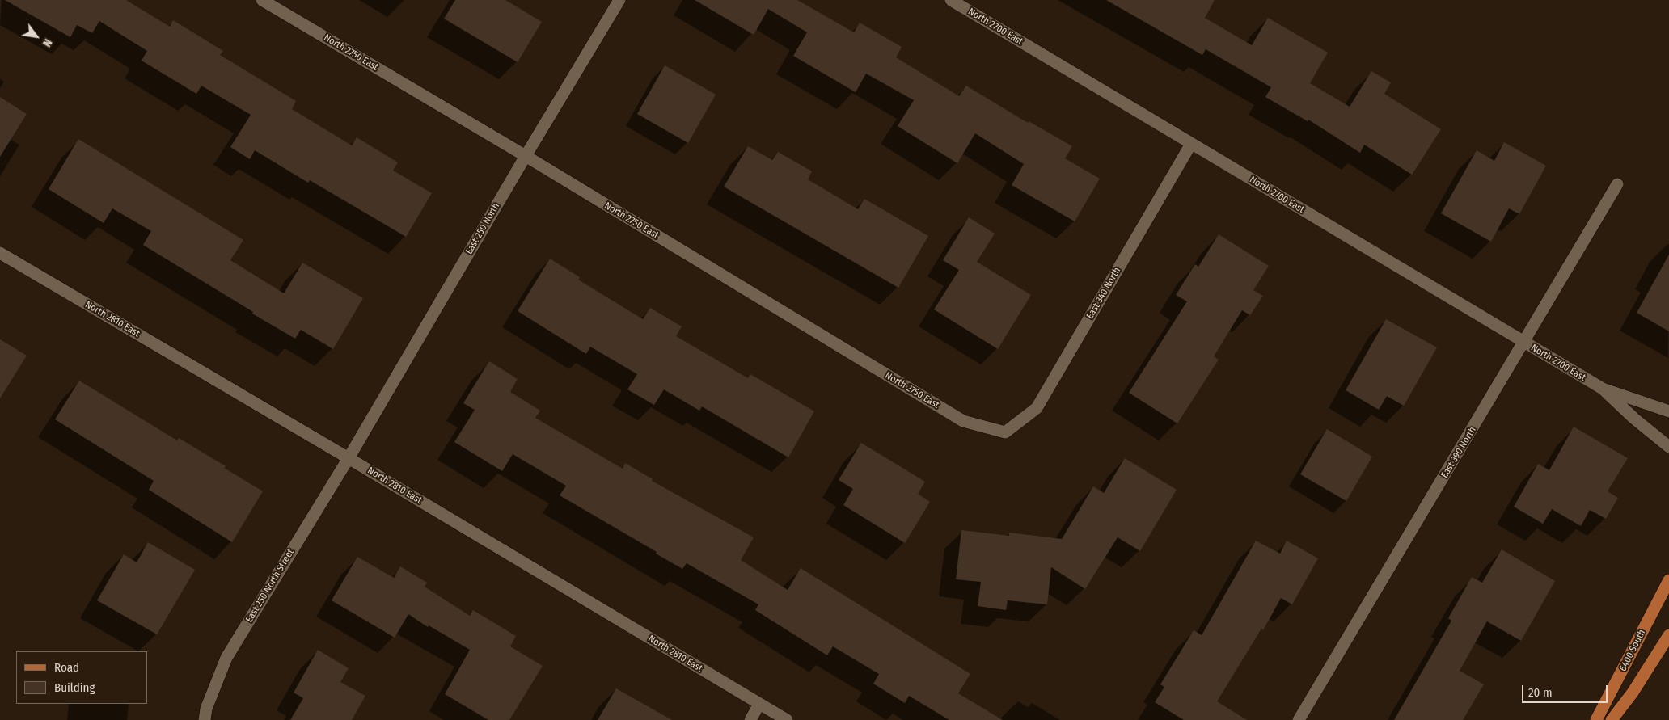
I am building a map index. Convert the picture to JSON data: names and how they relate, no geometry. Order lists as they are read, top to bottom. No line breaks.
{"streets":{"main road":["6400 South"],"street":["North 2700 East","North 2750 East","East 250 North","East 340 North","North 2810 East","East 390 North","East 250 North Street"]},"crossings":[["North 2700 East","East 340 North"],["North 2700 East","East 390 North"],["North 2750 East","East 250 North"],["North 2750 East","East 340 North"],["East 250 North","North 2810 East"],["East 250 North","East 250 North Street"],["North 2810 East","East 250 North Street"]],"legend":["Road","Building"],"scale_bar":"20 m","north":"bottom right"}
